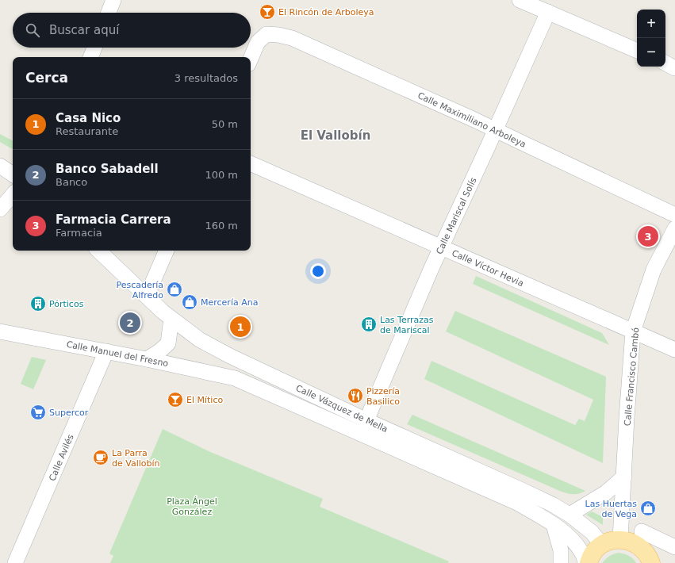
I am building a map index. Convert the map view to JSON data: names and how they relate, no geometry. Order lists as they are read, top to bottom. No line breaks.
{"streets":{"street":["Calle Maximiliano Arboleya","Calle Mariscal Solís","Calle Víctor Hevia","Calle Manuel del Fresno","Calle Francisco Cambó","Calle Vázquez de Mella","Calle Avilés"]},"crossings":[["Calle Maximiliano Arboleya","Calle Mariscal Solís"],["Calle Mariscal Solís","Calle Víctor Hevia"],["Calle Mariscal Solís","Calle Vázquez de Mella"],["Calle Víctor Hevia","Calle Francisco Cambó"],["Calle Manuel del Fresno","Calle Vázquez de Mella"],["Calle Manuel del Fresno","Calle Avilés"]],"districts":["El Vallobín"],"parks":["Plaza Ángel González"],"places":{"bar":["El Rincón de Arboleya","El Mítico"],"shop":["Pescadería Alfredo","Mercería Ana","Las Huertas de Vega"],"building":["Pórticos","Las Terrazas de Mariscal"],"restaurant":["Pizzería Basilico"],"supermarket":["Supercor"],"cafe":["La Parra de Vallobín"]},"page":{"map_buttons":["+","−"],"search":"Buscar aquí","heading":["Cerca","3 resultados"],"list":[{"mark":"1","name":"Casa Nico","note":"Restaurante","value":"50 m"},{"mark":"2","name":"Banco Sabadell","note":"Banco","value":"100 m"},{"mark":"3","name":"Farmacia Carrera","note":"Farmacia","value":"160 m"}],"pins":["3","2","1"]}}
